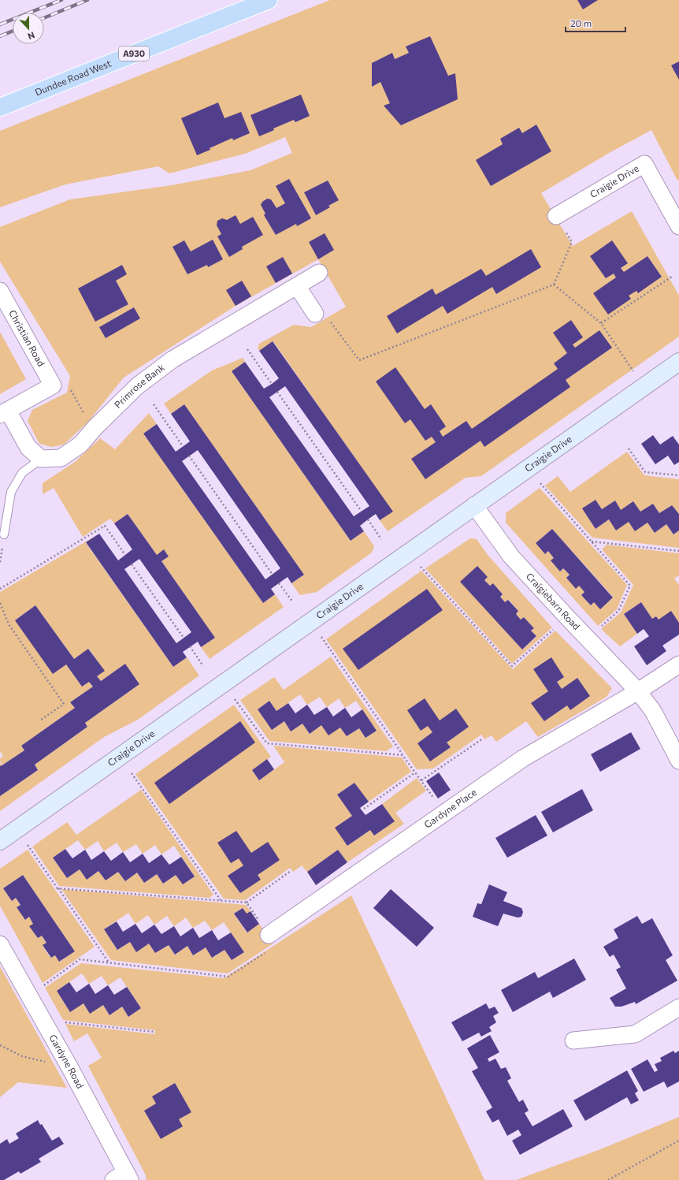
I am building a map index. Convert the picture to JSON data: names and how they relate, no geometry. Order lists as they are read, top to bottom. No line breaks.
{"streets":{"main road":["A930","Dundee Road West"],"street":["Craigie Drive","Christian Road","Primrose Bank","Craigiebarn Road","Gardyne Place","Gardyne Road"]},"crossings":[["Craigie Drive","Craigiebarn Road"],["Craigiebarn Road","Gardyne Place"]],"scale_bar":"20 m","north":"bottom"}
